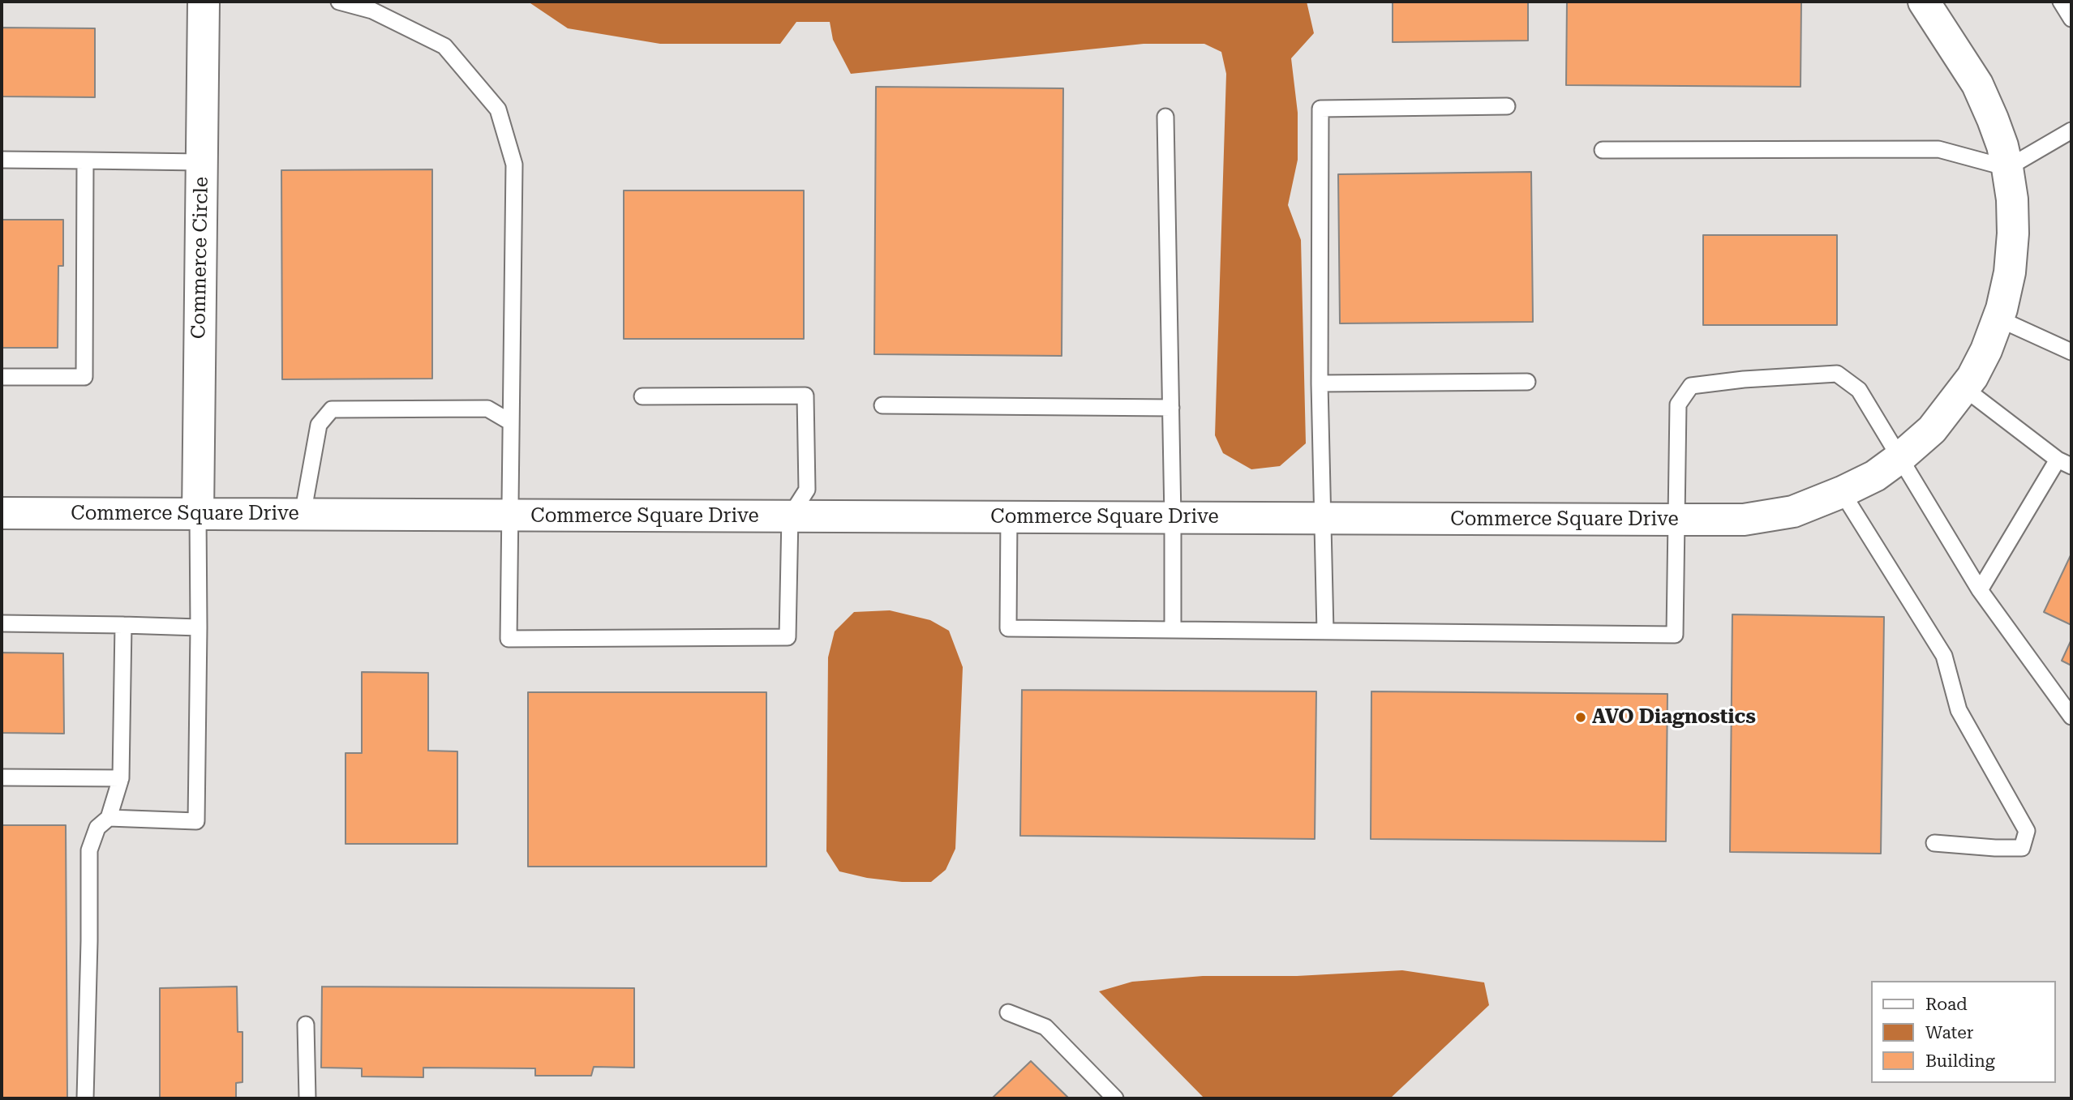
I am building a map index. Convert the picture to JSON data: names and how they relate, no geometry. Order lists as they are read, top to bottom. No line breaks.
{"streets":{"street":["Commerce Circle","Commerce Square Drive"]},"crossings":[["Commerce Circle","Commerce Square Drive"]],"places":["AVO Diagnostics"],"legend":["Road","Water","Building"]}
